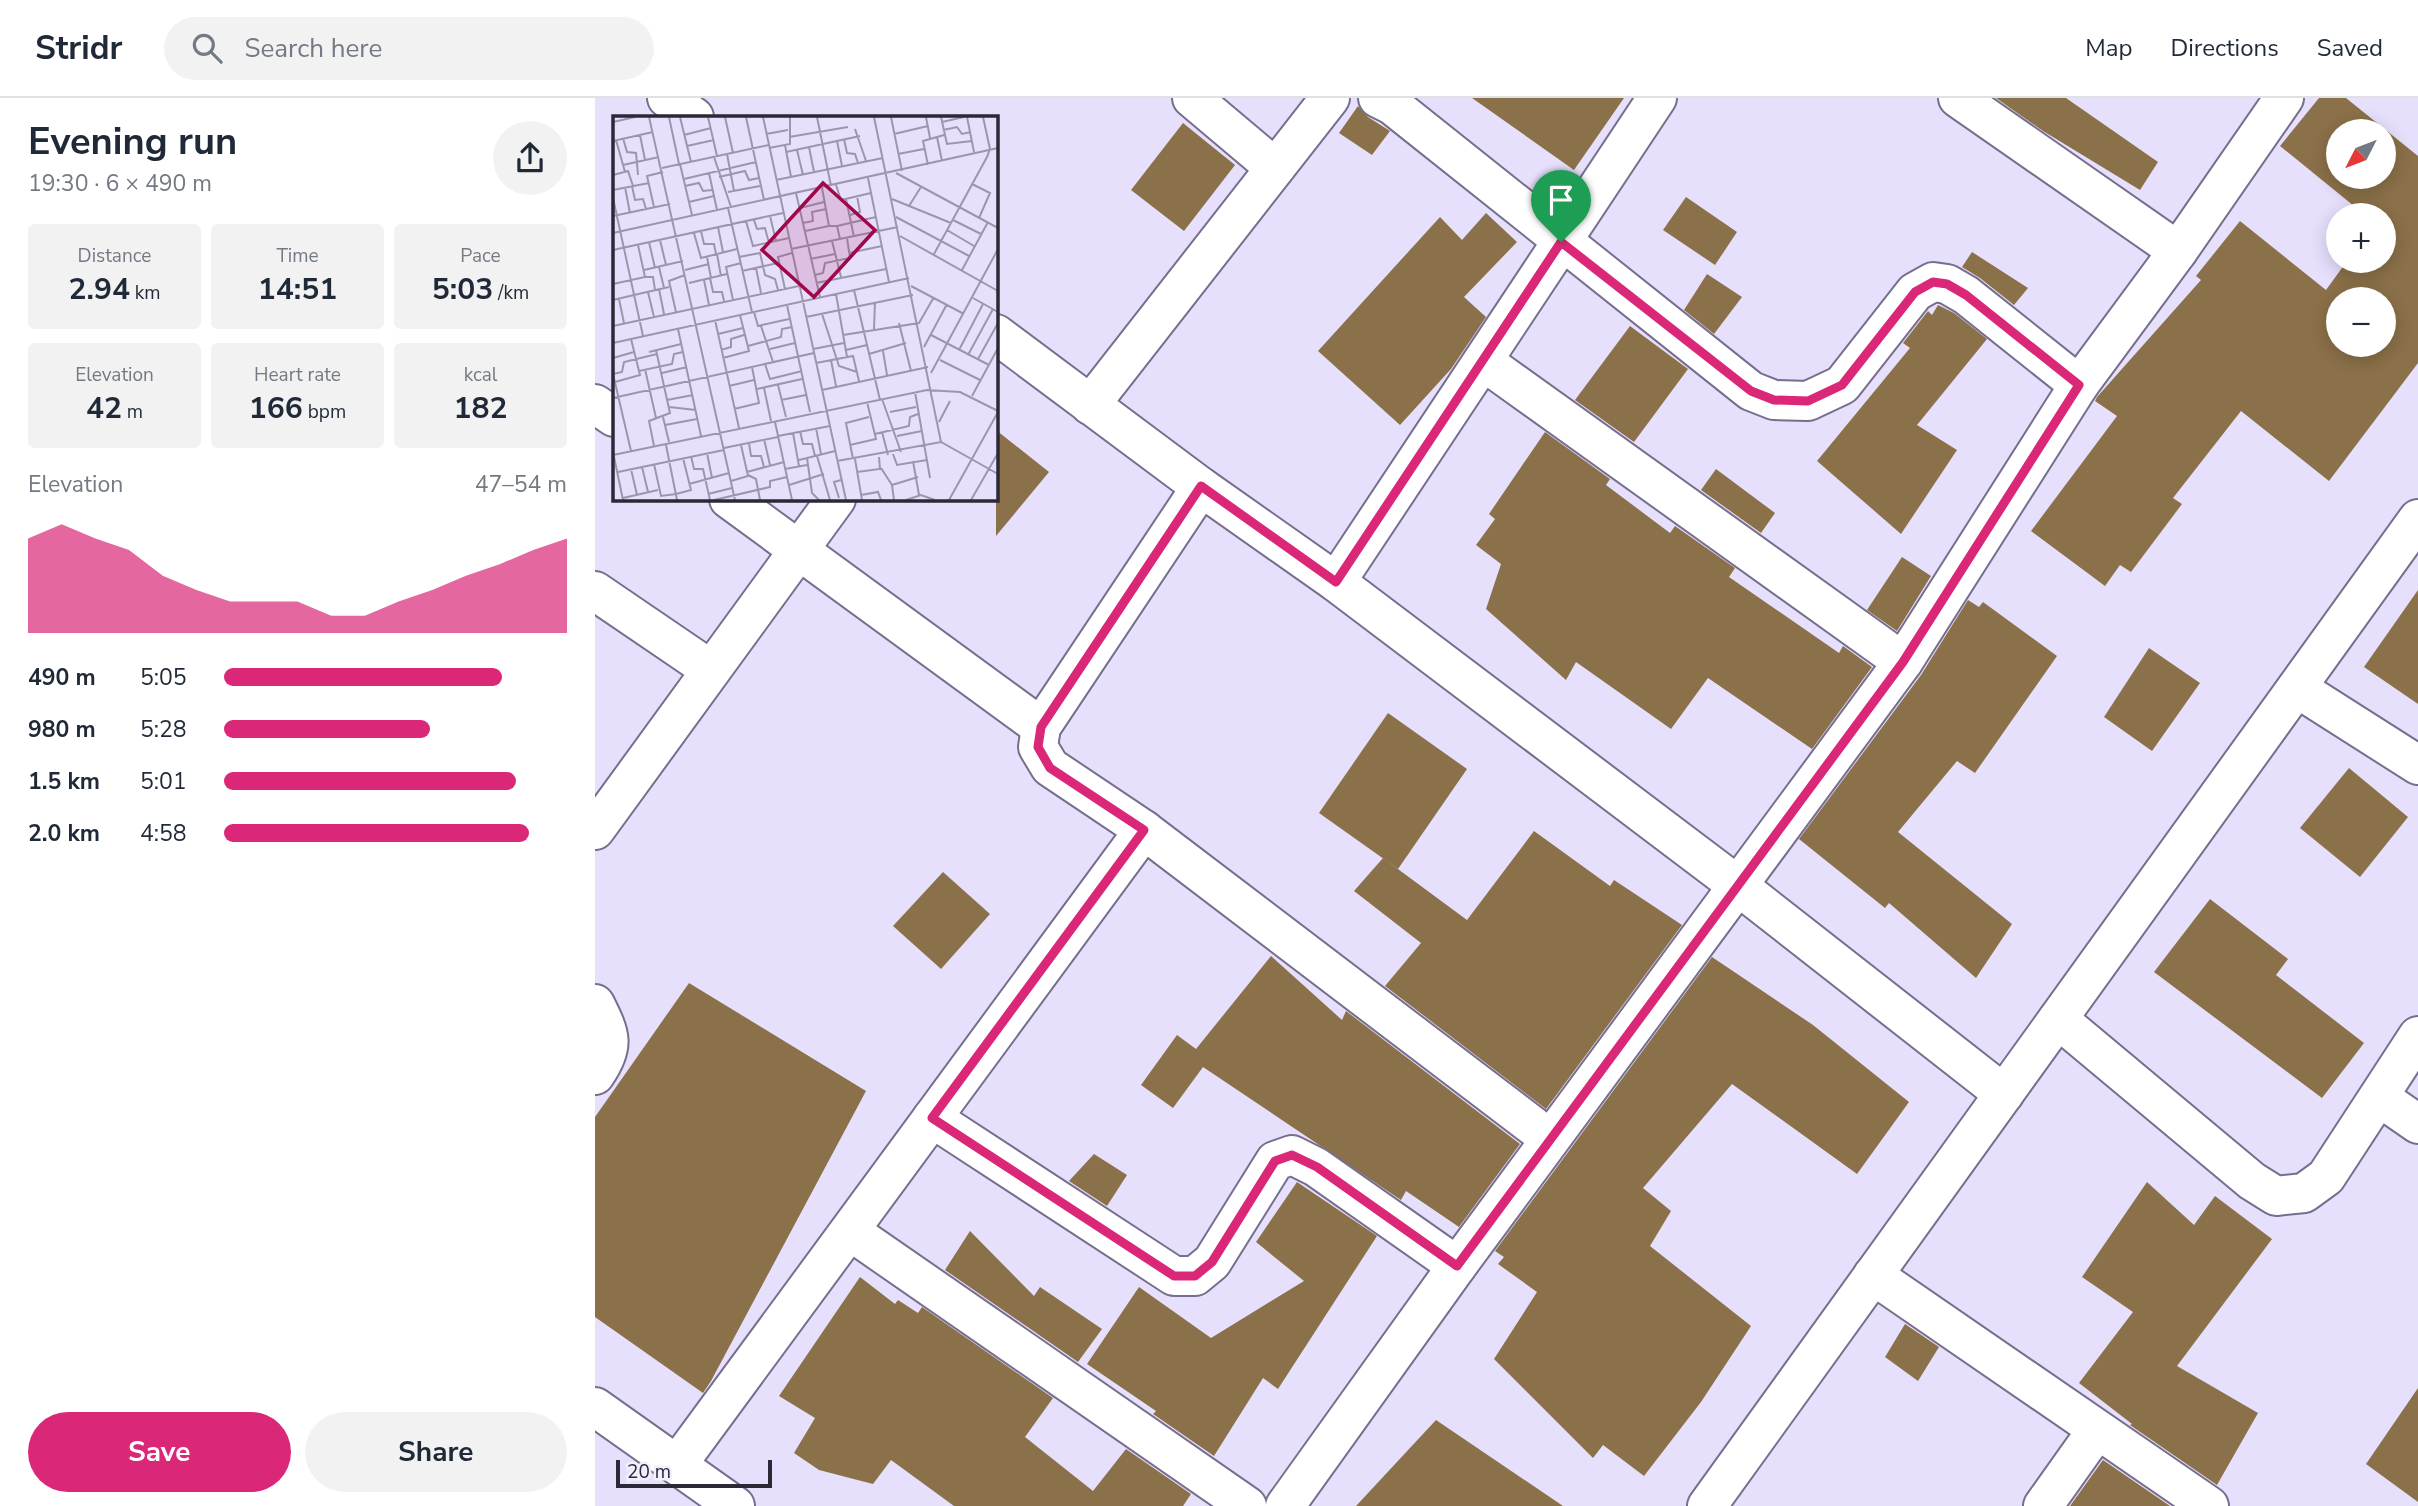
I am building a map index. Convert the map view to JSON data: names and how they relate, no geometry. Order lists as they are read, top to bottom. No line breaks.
{"scale_bar":"20 m","north":"bottom left","page":{"header":"Stridr","search":"Search here","nav":["Map","Directions","Saved"],"heading":["Evening run","19:30 · 6 × 490 m"],"map_buttons":["+","−"],"stats":[["Distance","2.94 km"],["Time","14:51"],["Pace","5:03 /km"],["Elevation","42 m"],["Heart rate","166 bpm"],["kcal","182"]],"chart":["Elevation","47–54 m"],"list":[{"name":"490 m","note":"5:05"},{"name":"980 m","note":"5:28"},{"name":"1.5 km","note":"5:01"},{"name":"2.0 km","note":"4:58"}],"buttons":["Save","Share"],"scale":"20 m"}}
